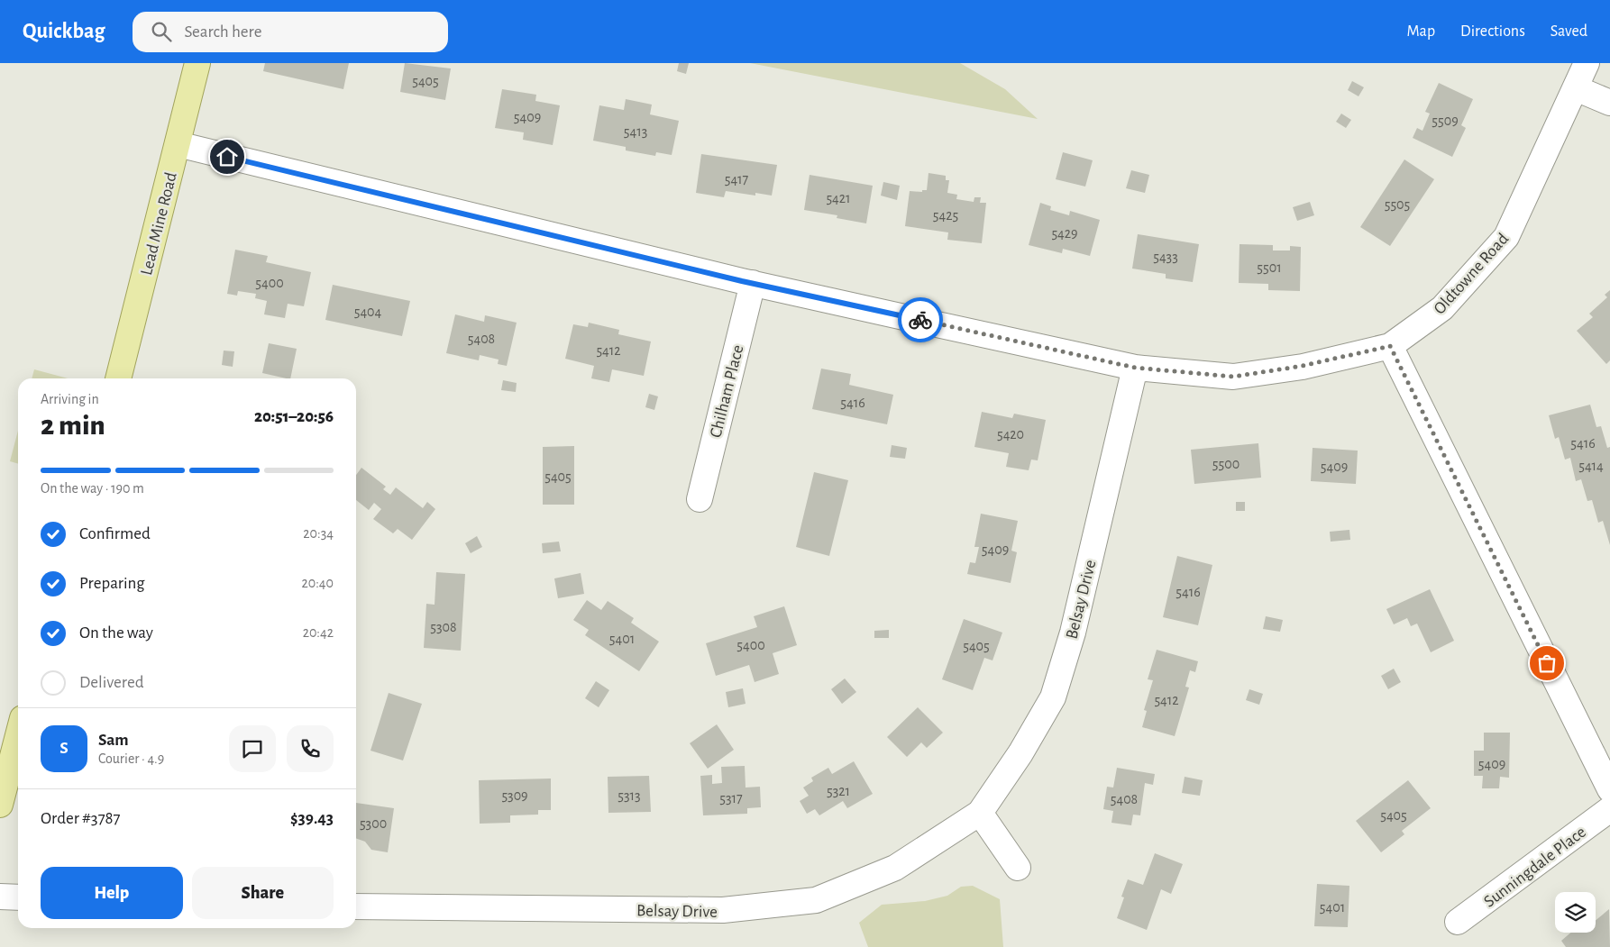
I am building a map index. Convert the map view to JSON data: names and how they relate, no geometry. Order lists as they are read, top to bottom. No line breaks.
{"streets":{"main road":["Lead Mine Road"],"street":["Oldtowne Road","Chilham Place","Belsay Drive","Sunningdale Place"]},"crossings":[["Lead Mine Road","Oldtowne Road"],["Oldtowne Road","Chilham Place"],["Oldtowne Road","Belsay Drive"]],"house_numbers":["5405","5409","5509","5413","5417","5421","5505","5425","5429","5433","5501","5400","5404","5408","5412","5416","5420","5416","5500","5414","5409","5405","5409","5416","5308","5401","5400","5405","5412","5409","5321","5309","5313","5317","5408","5405","5300","5401"],"page":{"header":"Quickbag","search":"Search here","nav":["Map","Directions","Saved"],"heading":["2 min","Arriving in","20:51–20:56"],"panel":["Sam","Courier · 4.9","Order #3787","$39.43"],"bar":"On the way · 190 m","list":[["Confirmed","20:34"],["Preparing","20:40"],["On the way","20:42"],"Delivered"],"round":"S","buttons":["Help","Share"]}}
